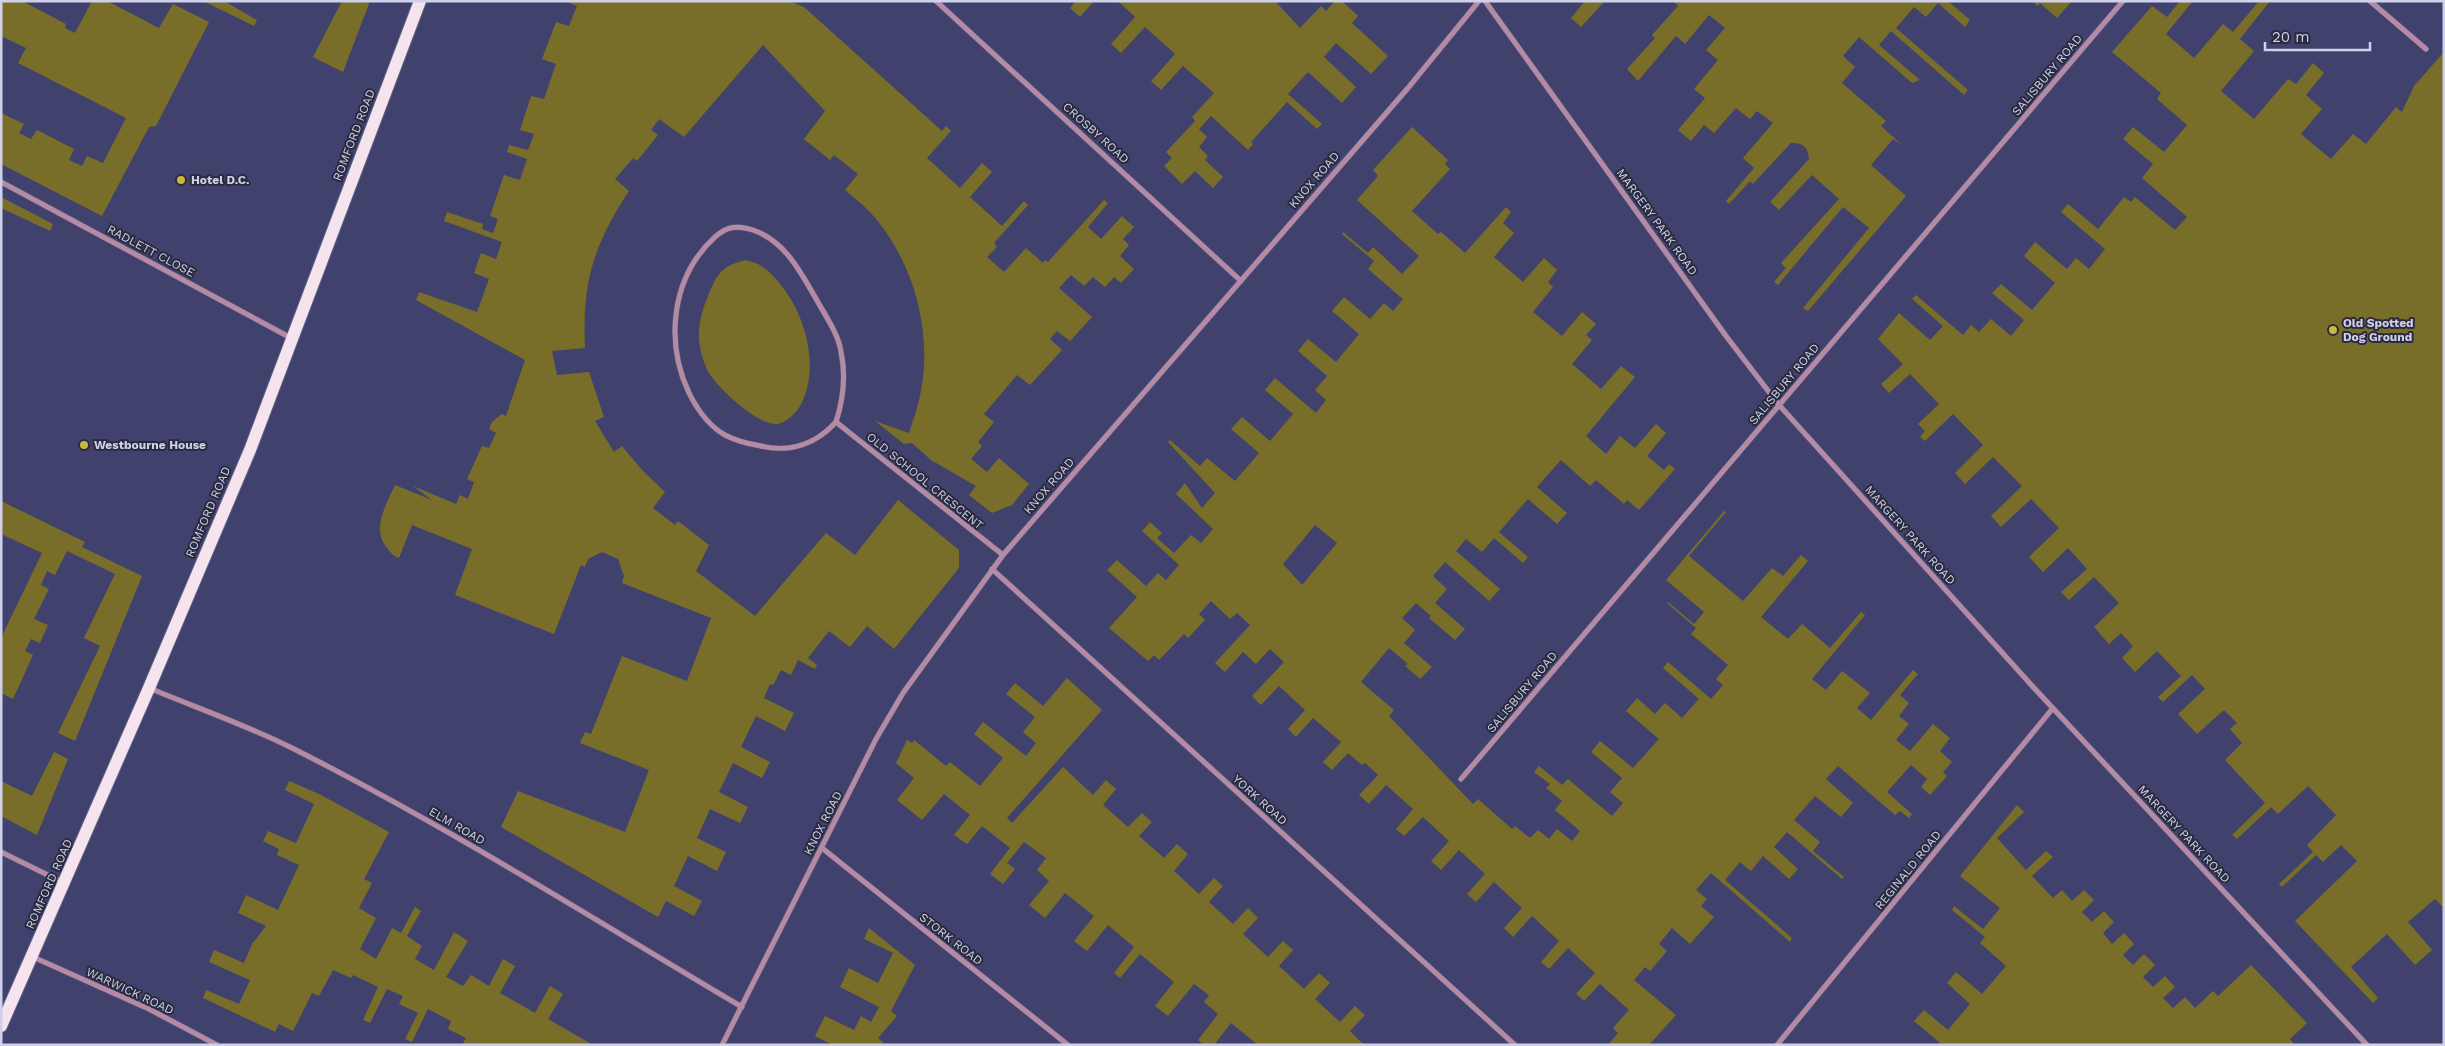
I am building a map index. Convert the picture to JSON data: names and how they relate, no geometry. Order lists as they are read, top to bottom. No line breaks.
{"streets":{"main road":["ROMFORD ROAD"],"street":["SALISBURY ROAD","CROSBY ROAD","KNOX ROAD","MARGERY PARK ROAD","RADLETT CLOSE","OLD SCHOOL CRESCENT","YORK ROAD","ELM ROAD","REGINALD ROAD","STORK ROAD","WARWICK ROAD"]},"crossings":[["SALISBURY ROAD","MARGERY PARK ROAD"],["CROSBY ROAD","KNOX ROAD"],["ROMFORD ROAD","RADLETT CLOSE"],["ROMFORD ROAD","ELM ROAD"],["ROMFORD ROAD","WARWICK ROAD"],["KNOX ROAD","OLD SCHOOL CRESCENT"],["KNOX ROAD","YORK ROAD"],["KNOX ROAD","ELM ROAD"],["KNOX ROAD","STORK ROAD"],["MARGERY PARK ROAD","REGINALD ROAD"]],"places":["Hotel D.C.","Old Spotted Dog Ground","Westbourne House"],"scale_bar":"20 m"}
